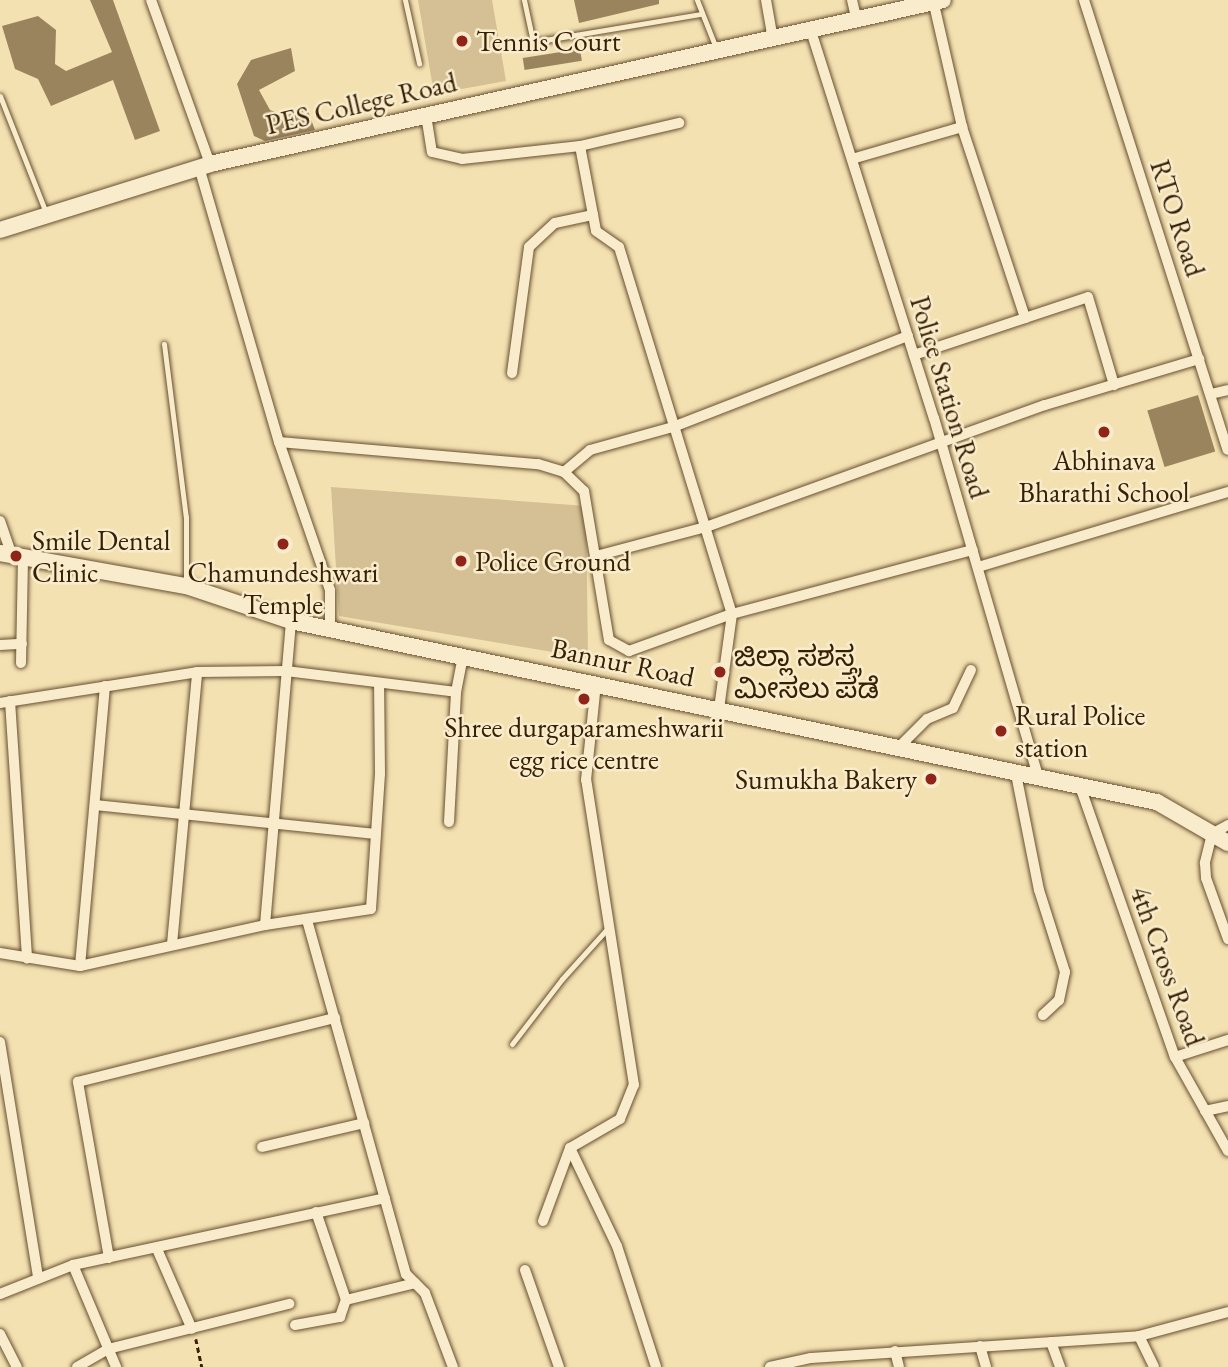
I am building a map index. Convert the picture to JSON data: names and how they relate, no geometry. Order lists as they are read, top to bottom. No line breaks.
{"streets":{"main road":["PES College Road","Bannur Road"],"street":["RTO Road","Police Station Road","4th Cross Road"]},"crossings":[["PES College Road","Police Station Road"],["Police Station Road","Bannur Road"],["Bannur Road","4th Cross Road"]],"places":["Tennis Court","Abhinava Bharathi School","Chamundeshwari Temple","Smile Dental Clinic","Police Ground","ಜಿಲ್ಲಾ ಸಶಸ್ತ್ರ ಮೀಸಲು ಪಡೆ","Shree durgaparameshwarii egg rice centre","Rural Police station","Sumukha Bakery"]}
